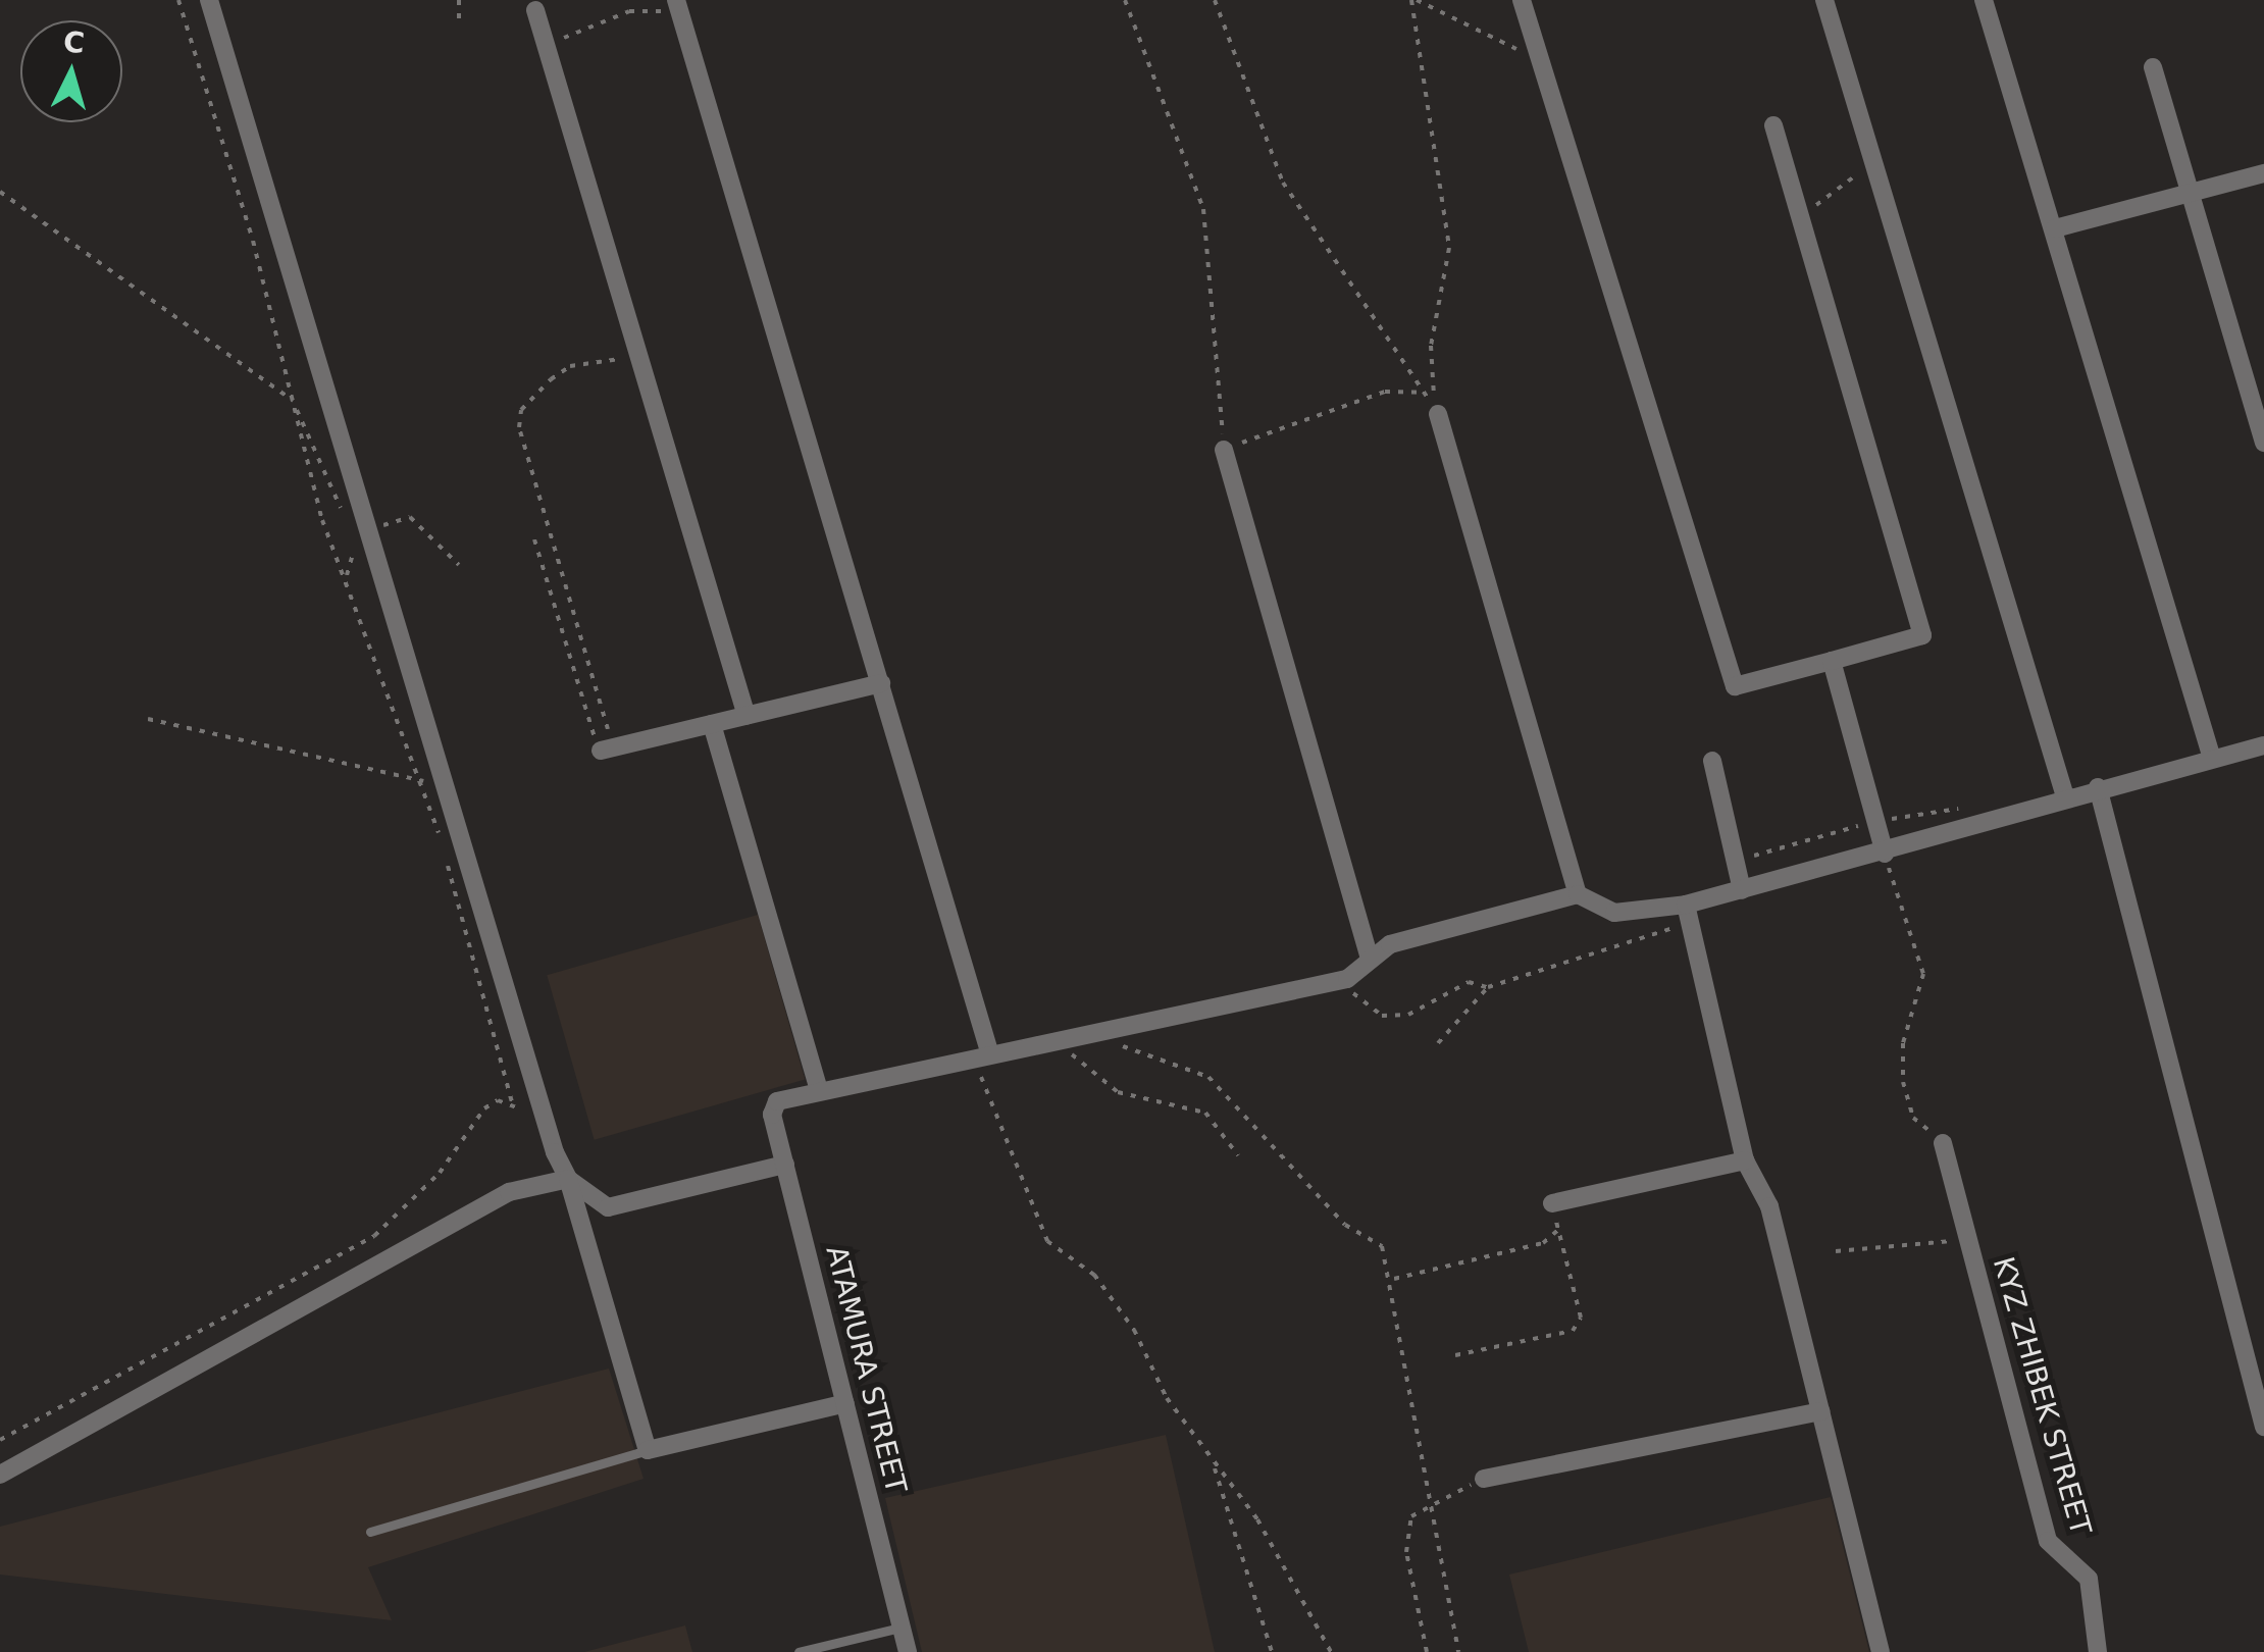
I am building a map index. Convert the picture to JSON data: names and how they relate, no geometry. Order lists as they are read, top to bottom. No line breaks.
{"streets":{"street":["ATAMURA STREET","KYZ ZHIBEK STREET"]},"north":"top"}
